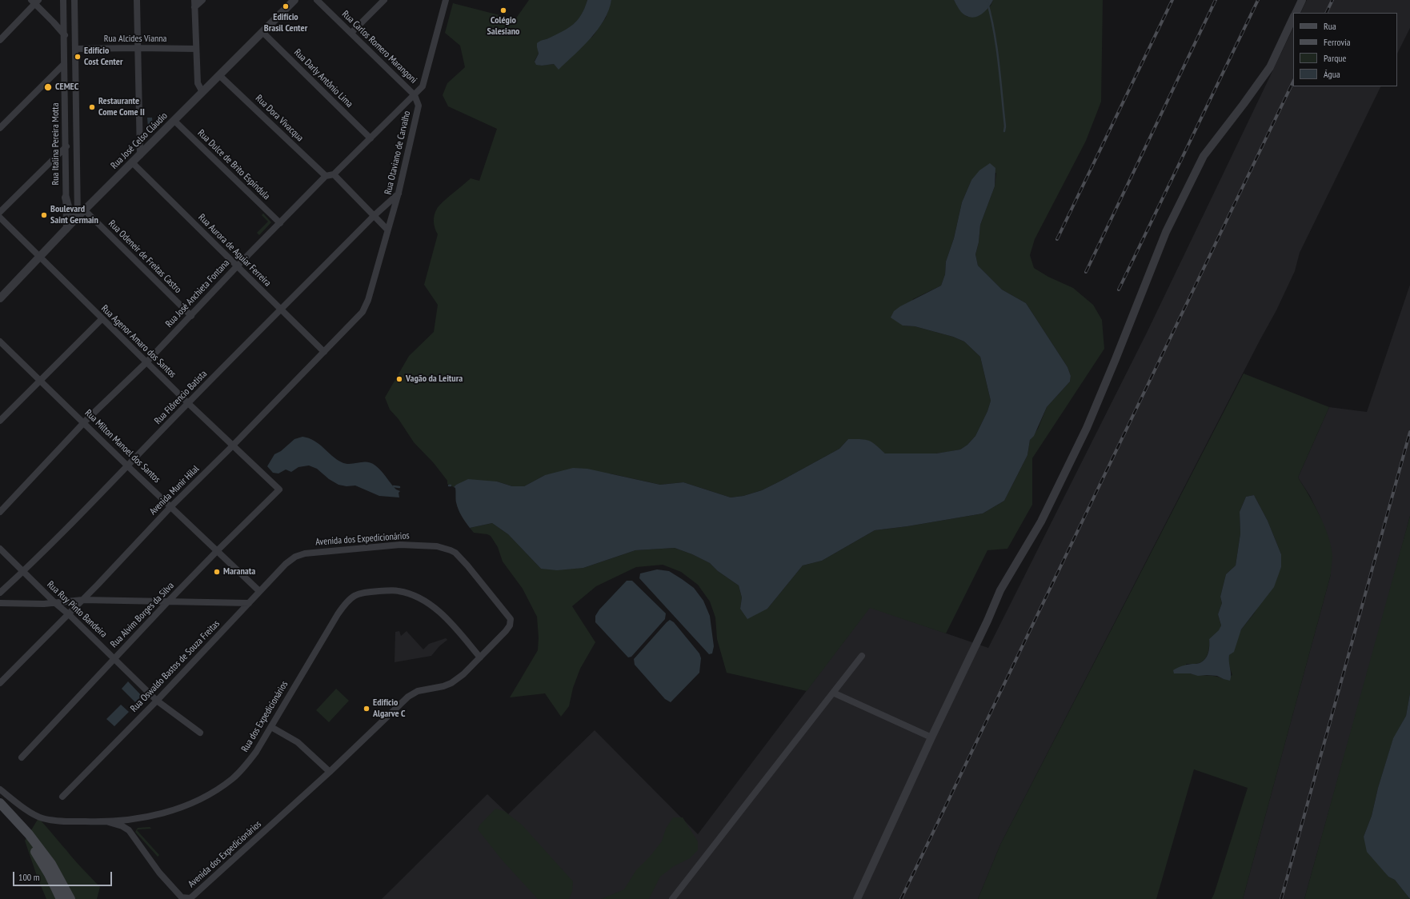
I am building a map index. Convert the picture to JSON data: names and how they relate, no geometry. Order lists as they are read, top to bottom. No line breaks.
{"streets":{"street":["Rua Alcides Vianna","Rua Carlos Romero Marangoni","Rua Darly Antônio Lima","Rua Dora Vivacqua","Rua José Celso Cláudio","Rua Italina Pereira Motta","Rua Otaviano de Carvalho","Rua Dulce de Brito Espíndula","Rua Aurora de Aguiar Ferreira","Rua Odeneir de Freitas Castro","Rua José Anchieta Fontana","Rua Agenor Amaro dos Santos","Rua Flôrencio Batista","Rua Milton Manoel dos Santos","Avenida Munir Hilal","Avenida dos Expedicionários","Rua Ruy Pinto Bandeira","Rua Alvim Borges da Silva","Rua Oswaldo Bastos de Souza Freitas","Rua dos Expedicionários"]},"crossings":[["Rua Alcides Vianna","Rua Italina Pereira Motta"],["Rua Carlos Romero Marangoni","Rua Otaviano de Carvalho"],["Rua Darly Antônio Lima","Rua José Celso Cláudio"],["Rua Dora Vivacqua","Rua José Celso Cláudio"],["Rua Dora Vivacqua","Rua José Anchieta Fontana"],["Rua José Celso Cláudio","Rua Italina Pereira Motta"],["Rua José Celso Cláudio","Rua Dulce de Brito Espíndula"],["Rua José Celso Cláudio","Rua Aurora de Aguiar Ferreira"],["Rua José Celso Cláudio","Rua Odeneir de Freitas Castro"],["Rua José Celso Cláudio","Rua Agenor Amaro dos Santos"],["Rua Otaviano de Carvalho","Rua Flôrencio Batista"],["Rua Otaviano de Carvalho","Avenida Munir Hilal"],["Rua Dulce de Brito Espíndula","Rua José Anchieta Fontana"],["Rua Aurora de Aguiar Ferreira","Rua José Anchieta Fontana"],["Rua Aurora de Aguiar Ferreira","Rua Flôrencio Batista"],["Rua Aurora de Aguiar Ferreira","Avenida Munir Hilal"],["Rua Odeneir de Freitas Castro","Rua José Anchieta Fontana"],["Rua José Anchieta Fontana","Rua Agenor Amaro dos Santos"],["Rua José Anchieta Fontana","Rua Milton Manoel dos Santos"],["Rua Agenor Amaro dos Santos","Rua Flôrencio Batista"],["Rua Agenor Amaro dos Santos","Avenida Munir Hilal"],["Rua Agenor Amaro dos Santos","Rua Alvim Borges da Silva"],["Rua Flôrencio Batista","Rua Milton Manoel dos Santos"],["Rua Flôrencio Batista","Rua Ruy Pinto Bandeira"],["Rua Milton Manoel dos Santos","Avenida Munir Hilal"],["Rua Milton Manoel dos Santos","Rua Alvim Borges da Silva"],["Rua Milton Manoel dos Santos","Rua Oswaldo Bastos de Souza Freitas"],["Avenida Munir Hilal","Rua Ruy Pinto Bandeira"],["Avenida dos Expedicionários","Rua Oswaldo Bastos de Souza Freitas"],["Avenida dos Expedicionários","Rua dos Expedicionários"],["Rua Ruy Pinto Bandeira","Rua Alvim Borges da Silva"],["Rua Ruy Pinto Bandeira","Rua Oswaldo Bastos de Souza Freitas"]],"places":["Edifício Brasil Center","Colégio Salesiano","Edifício Cost Center","CEMEC","Restaurante Come Come II","Boulevard Saint Germain","Vagão da Leitura","Maranata","Edifício Algarve C"],"legend":["Rua","Ferrovia","Parque","Água"],"scale_bar":"100 m"}
